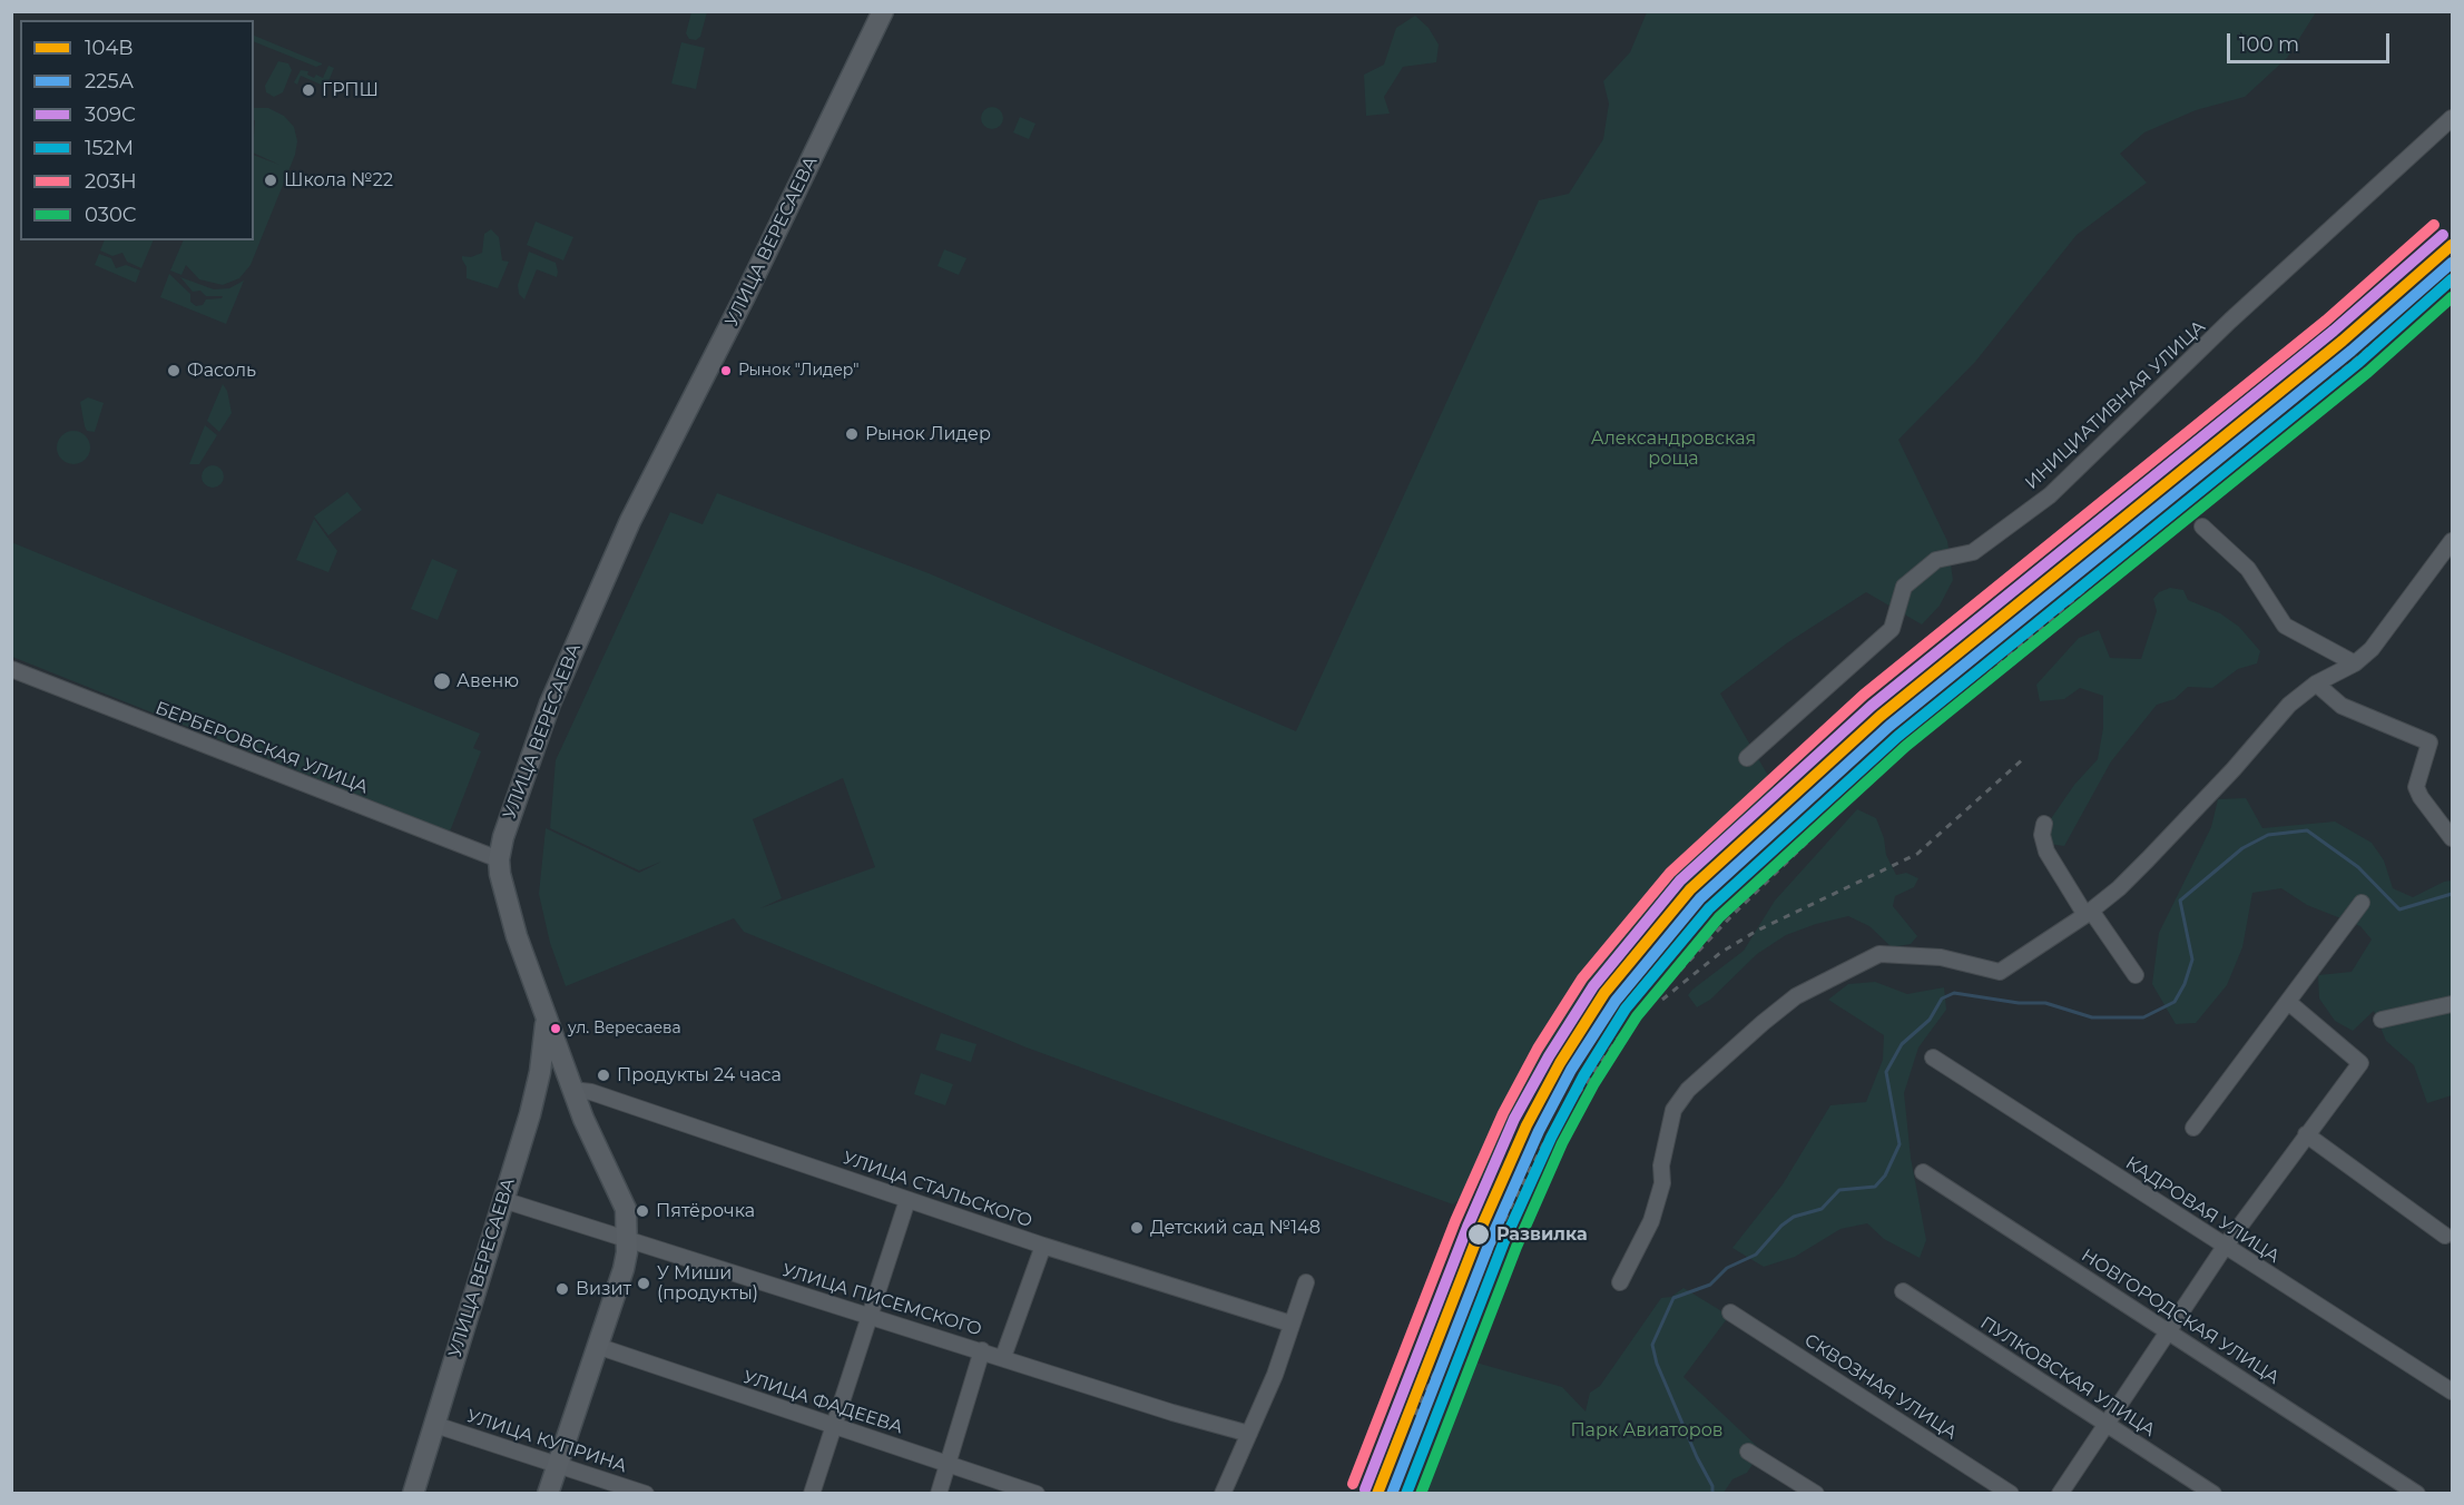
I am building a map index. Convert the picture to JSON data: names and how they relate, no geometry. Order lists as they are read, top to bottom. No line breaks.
{"streets":{"main road":["УЛИЦА ВЕРЕСАЕВА"],"street":["ИНИЦИАТИВНАЯ УЛИЦА","БЕРБЕРОВСКАЯ УЛИЦА","УЛИЦА СТАЛЬСКОГО","КАДРОВАЯ УЛИЦА","УЛИЦА ПИСЕМСКОГО","НОВГОРОДСКАЯ УЛИЦА","ПУЛКОВСКАЯ УЛИЦА","СКВОЗНАЯ УЛИЦА","УЛИЦА ФАДЕЕВА","УЛИЦА КУПРИНА"]},"crossings":[["УЛИЦА ВЕРЕСАЕВА","БЕРБЕРОВСКАЯ УЛИЦА"],["УЛИЦА ВЕРЕСАЕВА","УЛИЦА ПИСЕМСКОГО"],["УЛИЦА ВЕРЕСАЕВА","УЛИЦА КУПРИНА"]],"parks":["Александровская роща","Парк Авиаторов"],"places":["ГРПШ","Школа №22","Фасоль","Рынок \"Лидер\"","Рынок Лидер","Авеню","ул. Вересаева","Продукты 24 часа","Пятёрочка","Детский сад №148","Развилка","У Миши (продукты)","Визит"],"lines":["transit line 203Н","transit line 309С","transit line 104В","transit line 225А","transit line 152М","transit line 030C"],"legend":["104В","225А","309С","152М","203Н","030C"],"scale_bar":"100 m"}
